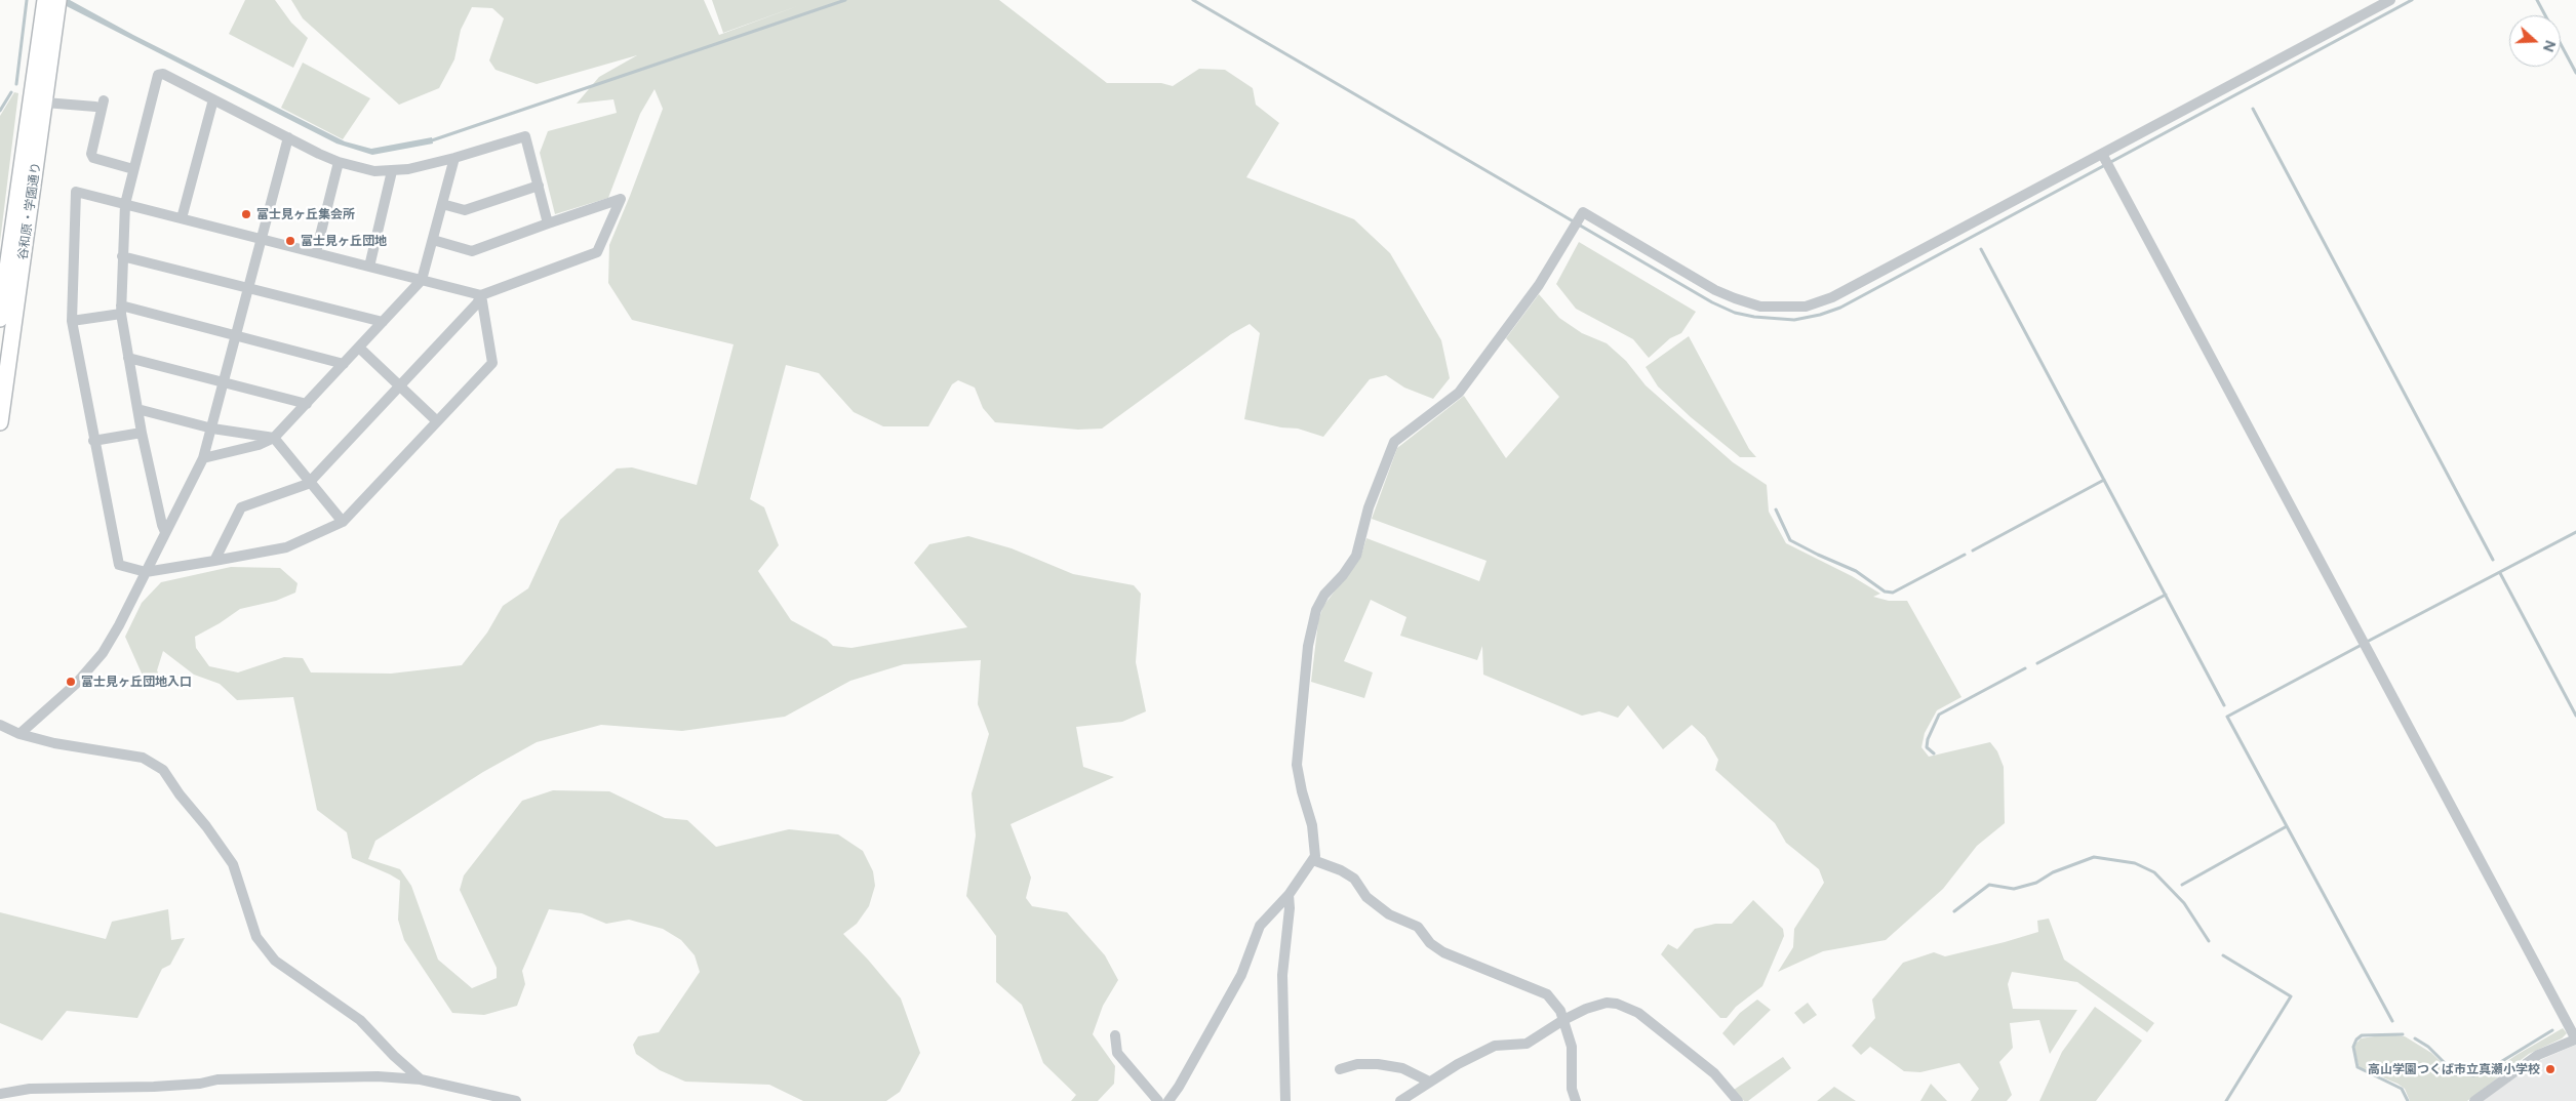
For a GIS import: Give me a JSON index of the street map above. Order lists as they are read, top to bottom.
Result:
{
  "streets": {
    "highway": ["谷和原・学園通り"]
  },
  "places": [
    "富士見ヶ丘集会所",
    "富士見ヶ丘団地",
    "富士見ヶ丘団地入口",
    "高山学園つくば市立真瀬小学校"
  ],
  "north": "right"
}
